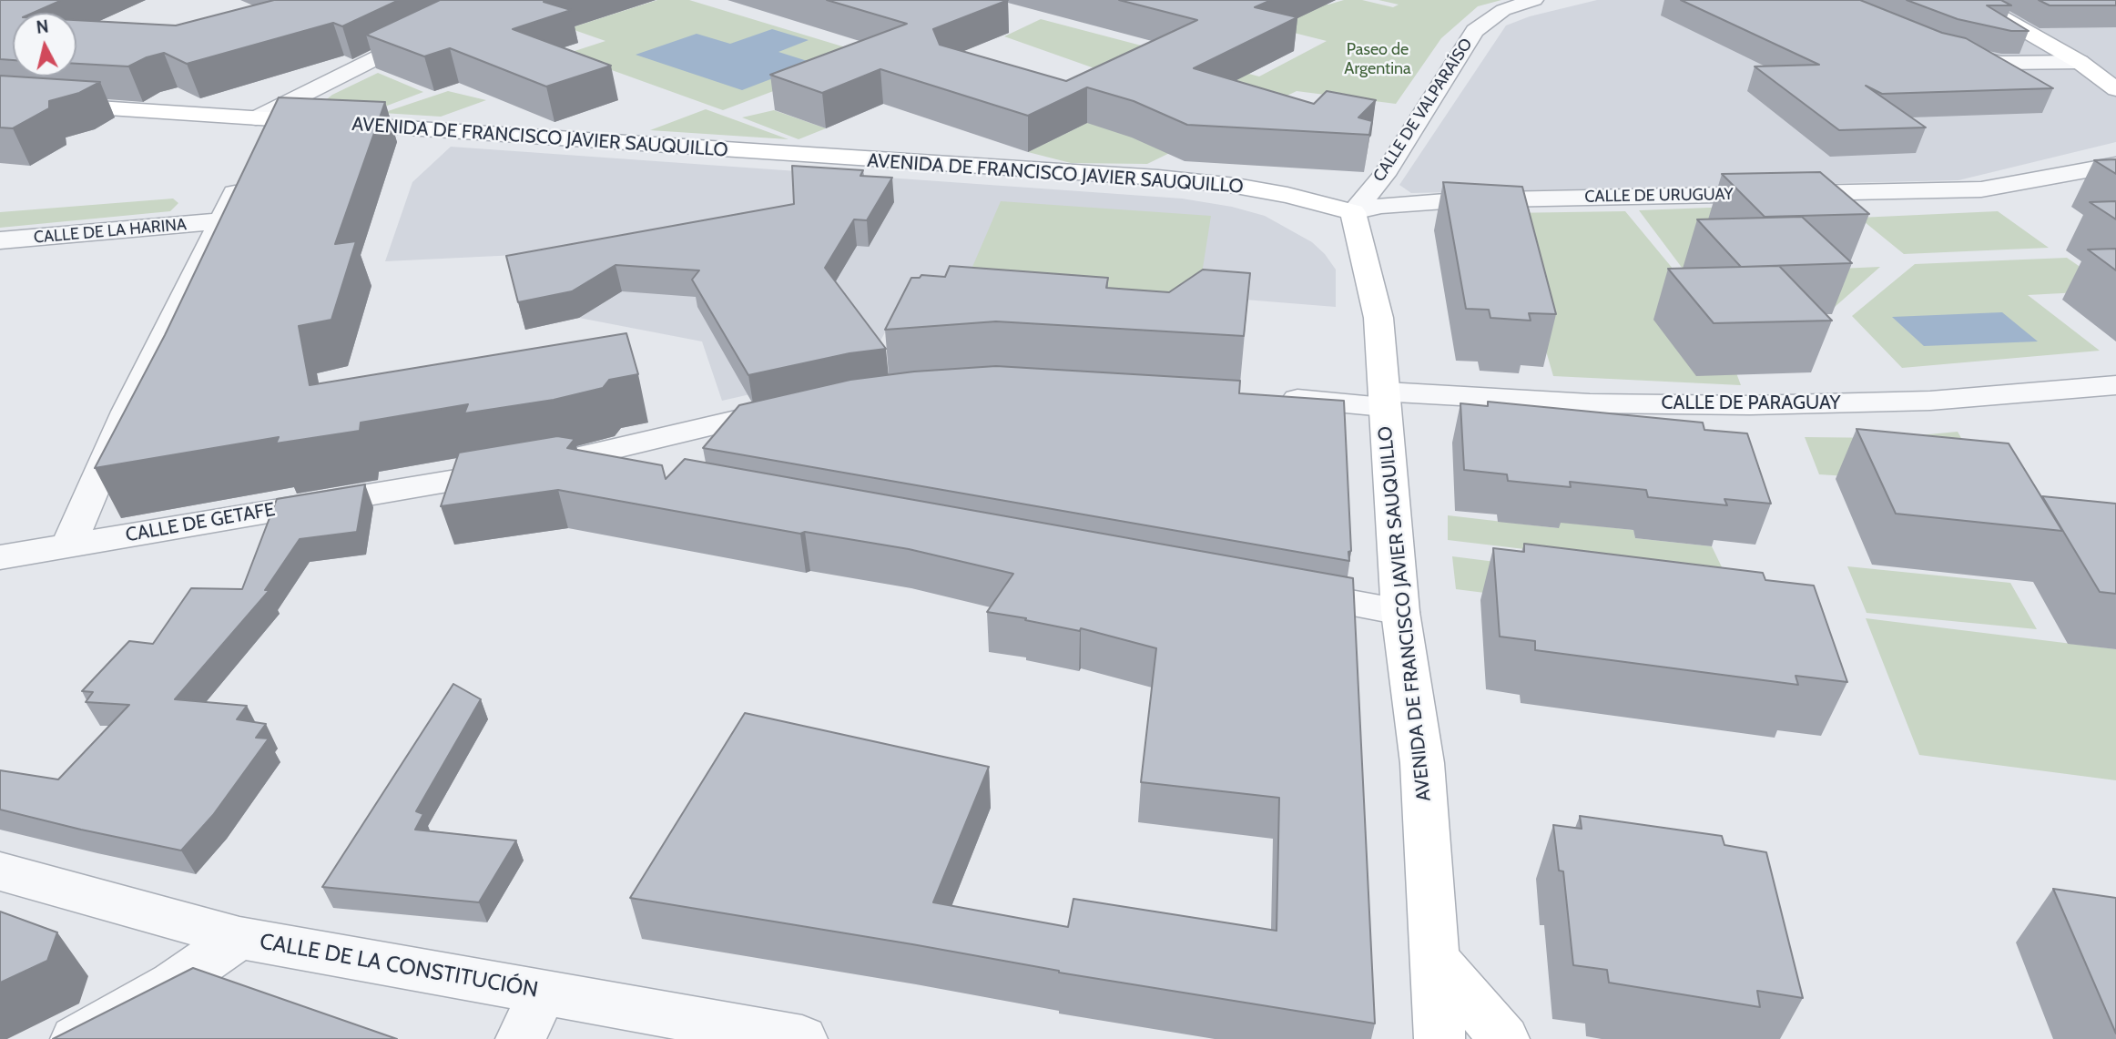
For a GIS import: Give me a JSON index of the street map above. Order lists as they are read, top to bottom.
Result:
{
  "streets": {
    "main road": ["AVENIDA DE FRANCISCO JAVIER SAUQUILLO"],
    "street": [
      "CALLE DE VALPARAÍSO",
      "CALLE DE URUGUAY",
      "CALLE DE LA HARINA",
      "CALLE DE PARAGUAY",
      "CALLE DE GETAFE",
      "CALLE DE LA CONSTITUCIÓN"
    ]
  },
  "crossings": [
    ["CALLE DE VALPARAÍSO", "AVENIDA DE FRANCISCO JAVIER SAUQUILLO"],
    ["CALLE DE VALPARAÍSO", "CALLE DE URUGUAY"],
    ["AVENIDA DE FRANCISCO JAVIER SAUQUILLO", "CALLE DE URUGUAY"],
    ["AVENIDA DE FRANCISCO JAVIER SAUQUILLO", "CALLE DE PARAGUAY"]
  ],
  "parks": ["Paseo de Argentina"],
  "north": "top"
}
